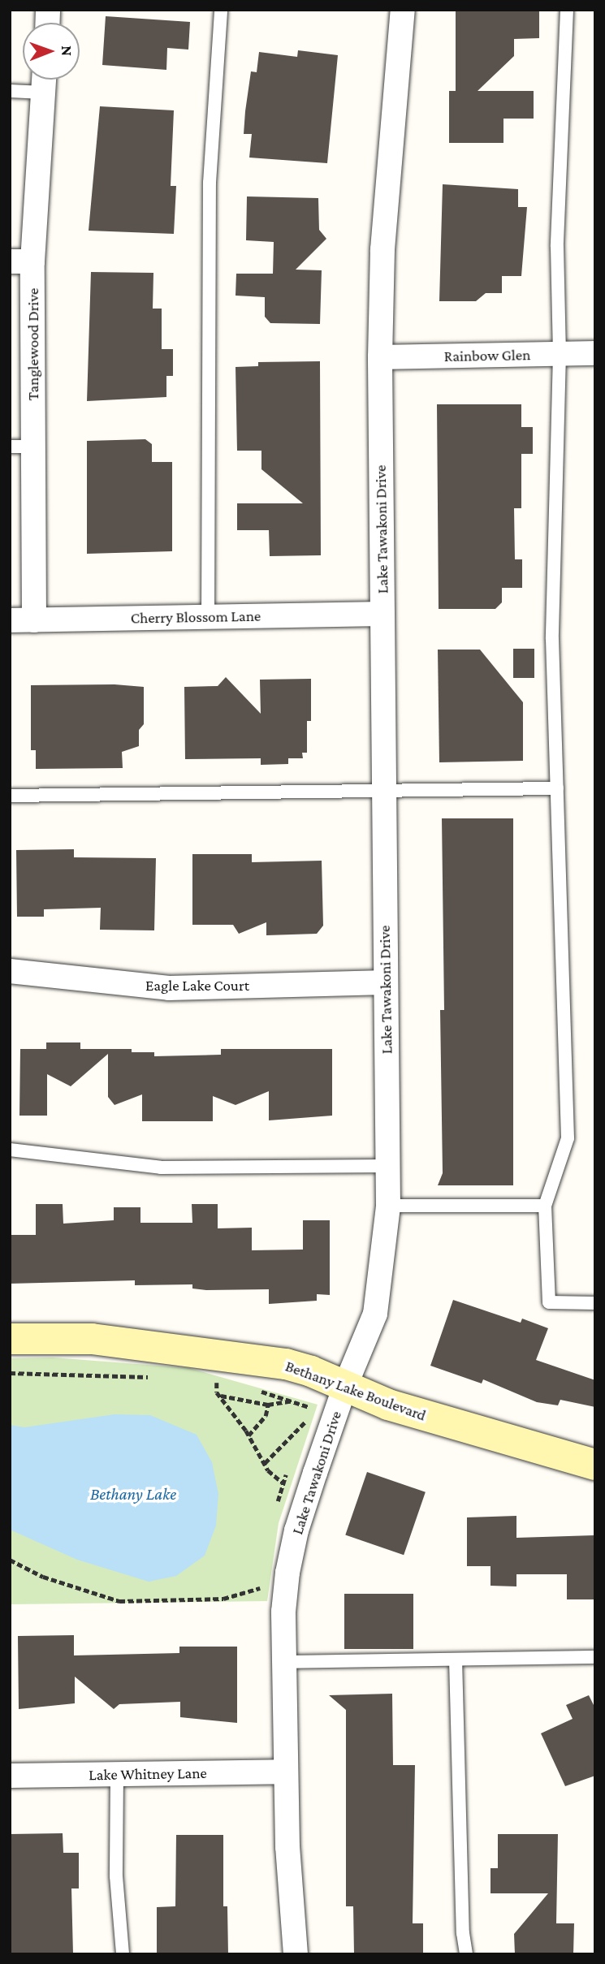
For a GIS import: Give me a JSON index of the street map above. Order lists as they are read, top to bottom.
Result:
{
  "streets": {
    "street": [
      "Tanglewood Drive",
      "Rainbow Glen",
      "Lake Tawakoni Drive",
      "Cherry Blossom Lane",
      "Eagle Lake Court",
      "Bethany Lake Boulevard",
      "Lake Whitney Lane"
    ]
  },
  "crossings": [
    ["Tanglewood Drive", "Cherry Blossom Lane"],
    ["Rainbow Glen", "Lake Tawakoni Drive"],
    ["Lake Tawakoni Drive", "Cherry Blossom Lane"],
    ["Lake Tawakoni Drive", "Eagle Lake Court"],
    ["Lake Tawakoni Drive", "Bethany Lake Boulevard"],
    ["Lake Tawakoni Drive", "Lake Whitney Lane"]
  ],
  "water": ["Bethany Lake"],
  "north": "right"
}
